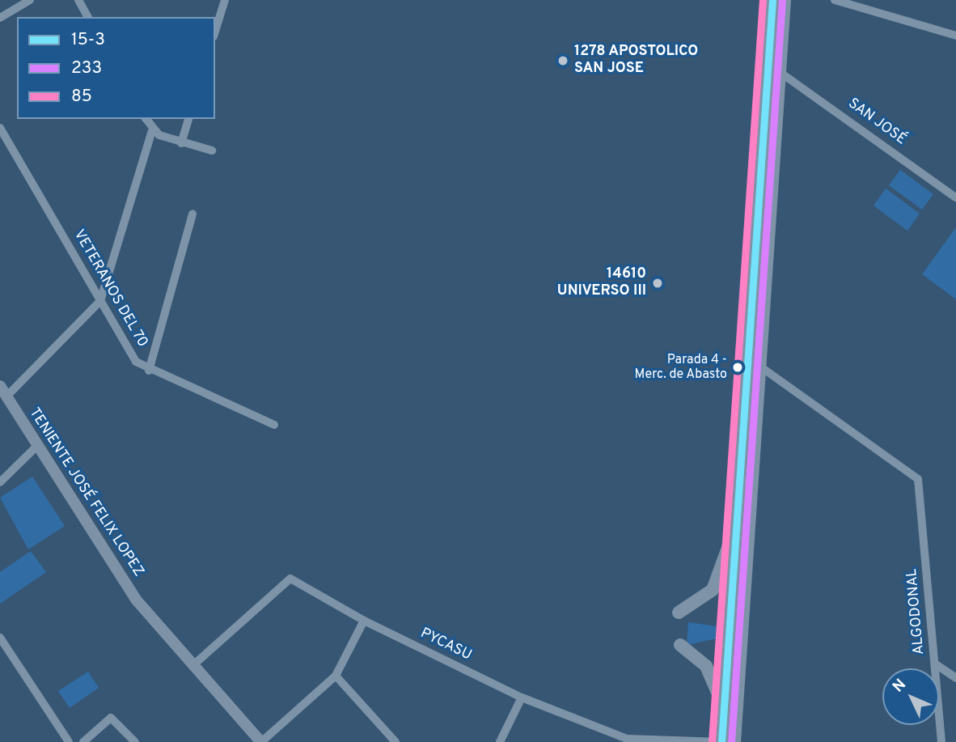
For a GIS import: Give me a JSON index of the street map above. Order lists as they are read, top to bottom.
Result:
{
  "streets": {
    "main road": ["TENIENTE JOSÉ FELIX LOPEZ"],
    "street": [
      "SAN JOSÉ",
      "VETERANOS DEL 70",
      "ALGODONAL",
      "PYCASU"
    ]
  },
  "crossings": [
    ["TENIENTE JOSÉ FELIX LOPEZ", "PYCASU"]
  ],
  "places": ["1278 APOSTOLICO SAN JOSE", "14610 UNIVERSO III", "Parada 4 - Merc. de Abasto"],
  "lines": ["transit line 15-3", "transit line 85", "transit line 233"],
  "legend": ["15-3", "233", "85"],
  "north": "top left"
}
